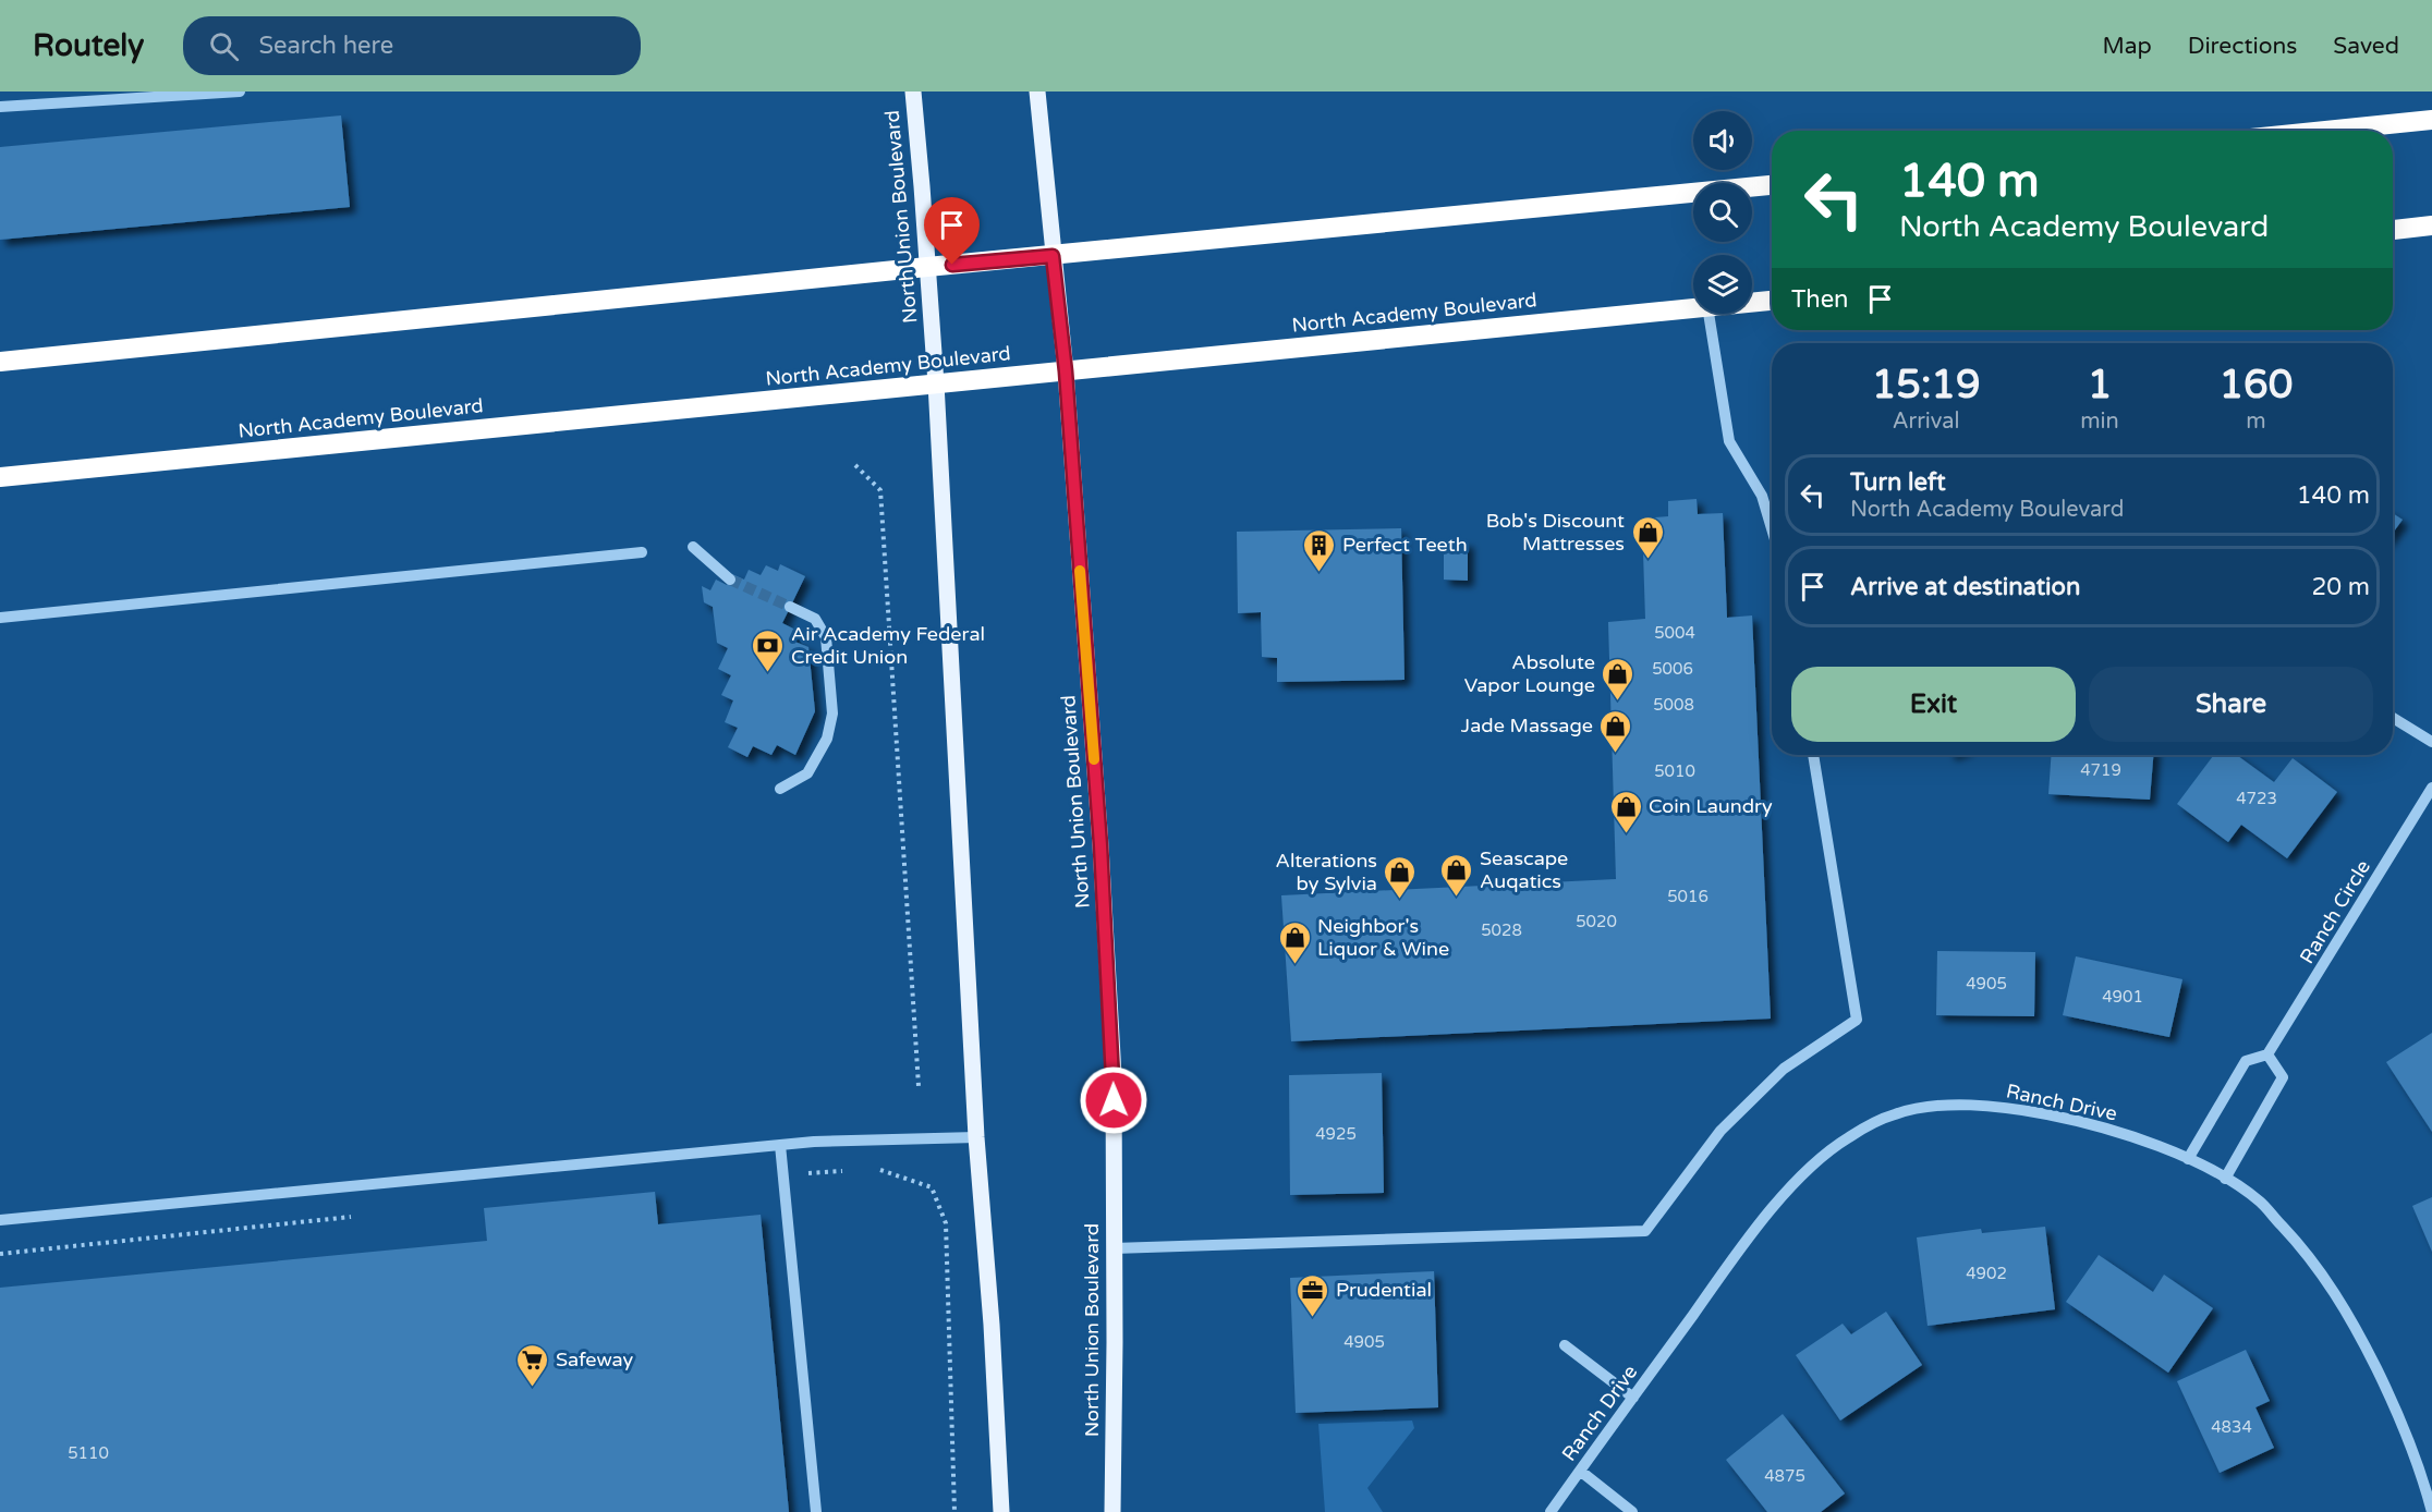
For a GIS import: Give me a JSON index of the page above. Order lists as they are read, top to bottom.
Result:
{
  "streets": {
    "highway": ["North Academy Boulevard"],
    "main road": ["North Union Boulevard"],
    "street": ["Ranch Circle", "Ranch Drive"]
  },
  "crossings": [
    ["North Union Boulevard", "North Academy Boulevard"],
    ["Ranch Circle", "Ranch Drive"]
  ],
  "places": {
    "shop": [
      "Bob's Discount Mattresses",
      "Absolute Vapor Lounge",
      "Jade Massage",
      "Coin Laundry",
      "Seascape Auqatics",
      "Alterations by Sylvia",
      "Neighbor's Liquor & Wine"
    ],
    "building": ["Perfect Teeth"],
    "bank": ["Air Academy Federal Credit Union"],
    "office": ["Prudential"],
    "supermarket": ["Safeway"]
  },
  "house_numbers": [
    "5004",
    "5006",
    "5008",
    "4719",
    "5010",
    "4723",
    "5016",
    "5020",
    "5028",
    "4905",
    "4901",
    "4925",
    "4902",
    "4905",
    "4834",
    "5110",
    "4875"
  ],
  "page": {
    "header": "Routely",
    "search": "Search here",
    "nav": ["Map", "Directions", "Saved"],
    "turn": ["140 m", "North Academy Boulevard"],
    "then": "Then",
    "eta": [
      "15:19",
      "Arrival",
      "1",
      "min",
      "160",
      "m"
    ],
    "list": [
      {
        "name": "Turn left",
        "note": "North Academy Boulevard",
        "value": "140 m"
      },
      {
        "name": "Arrive at destination",
        "value": "20 m"
      }
    ],
    "buttons": ["Exit", "Share"]
  }
}
